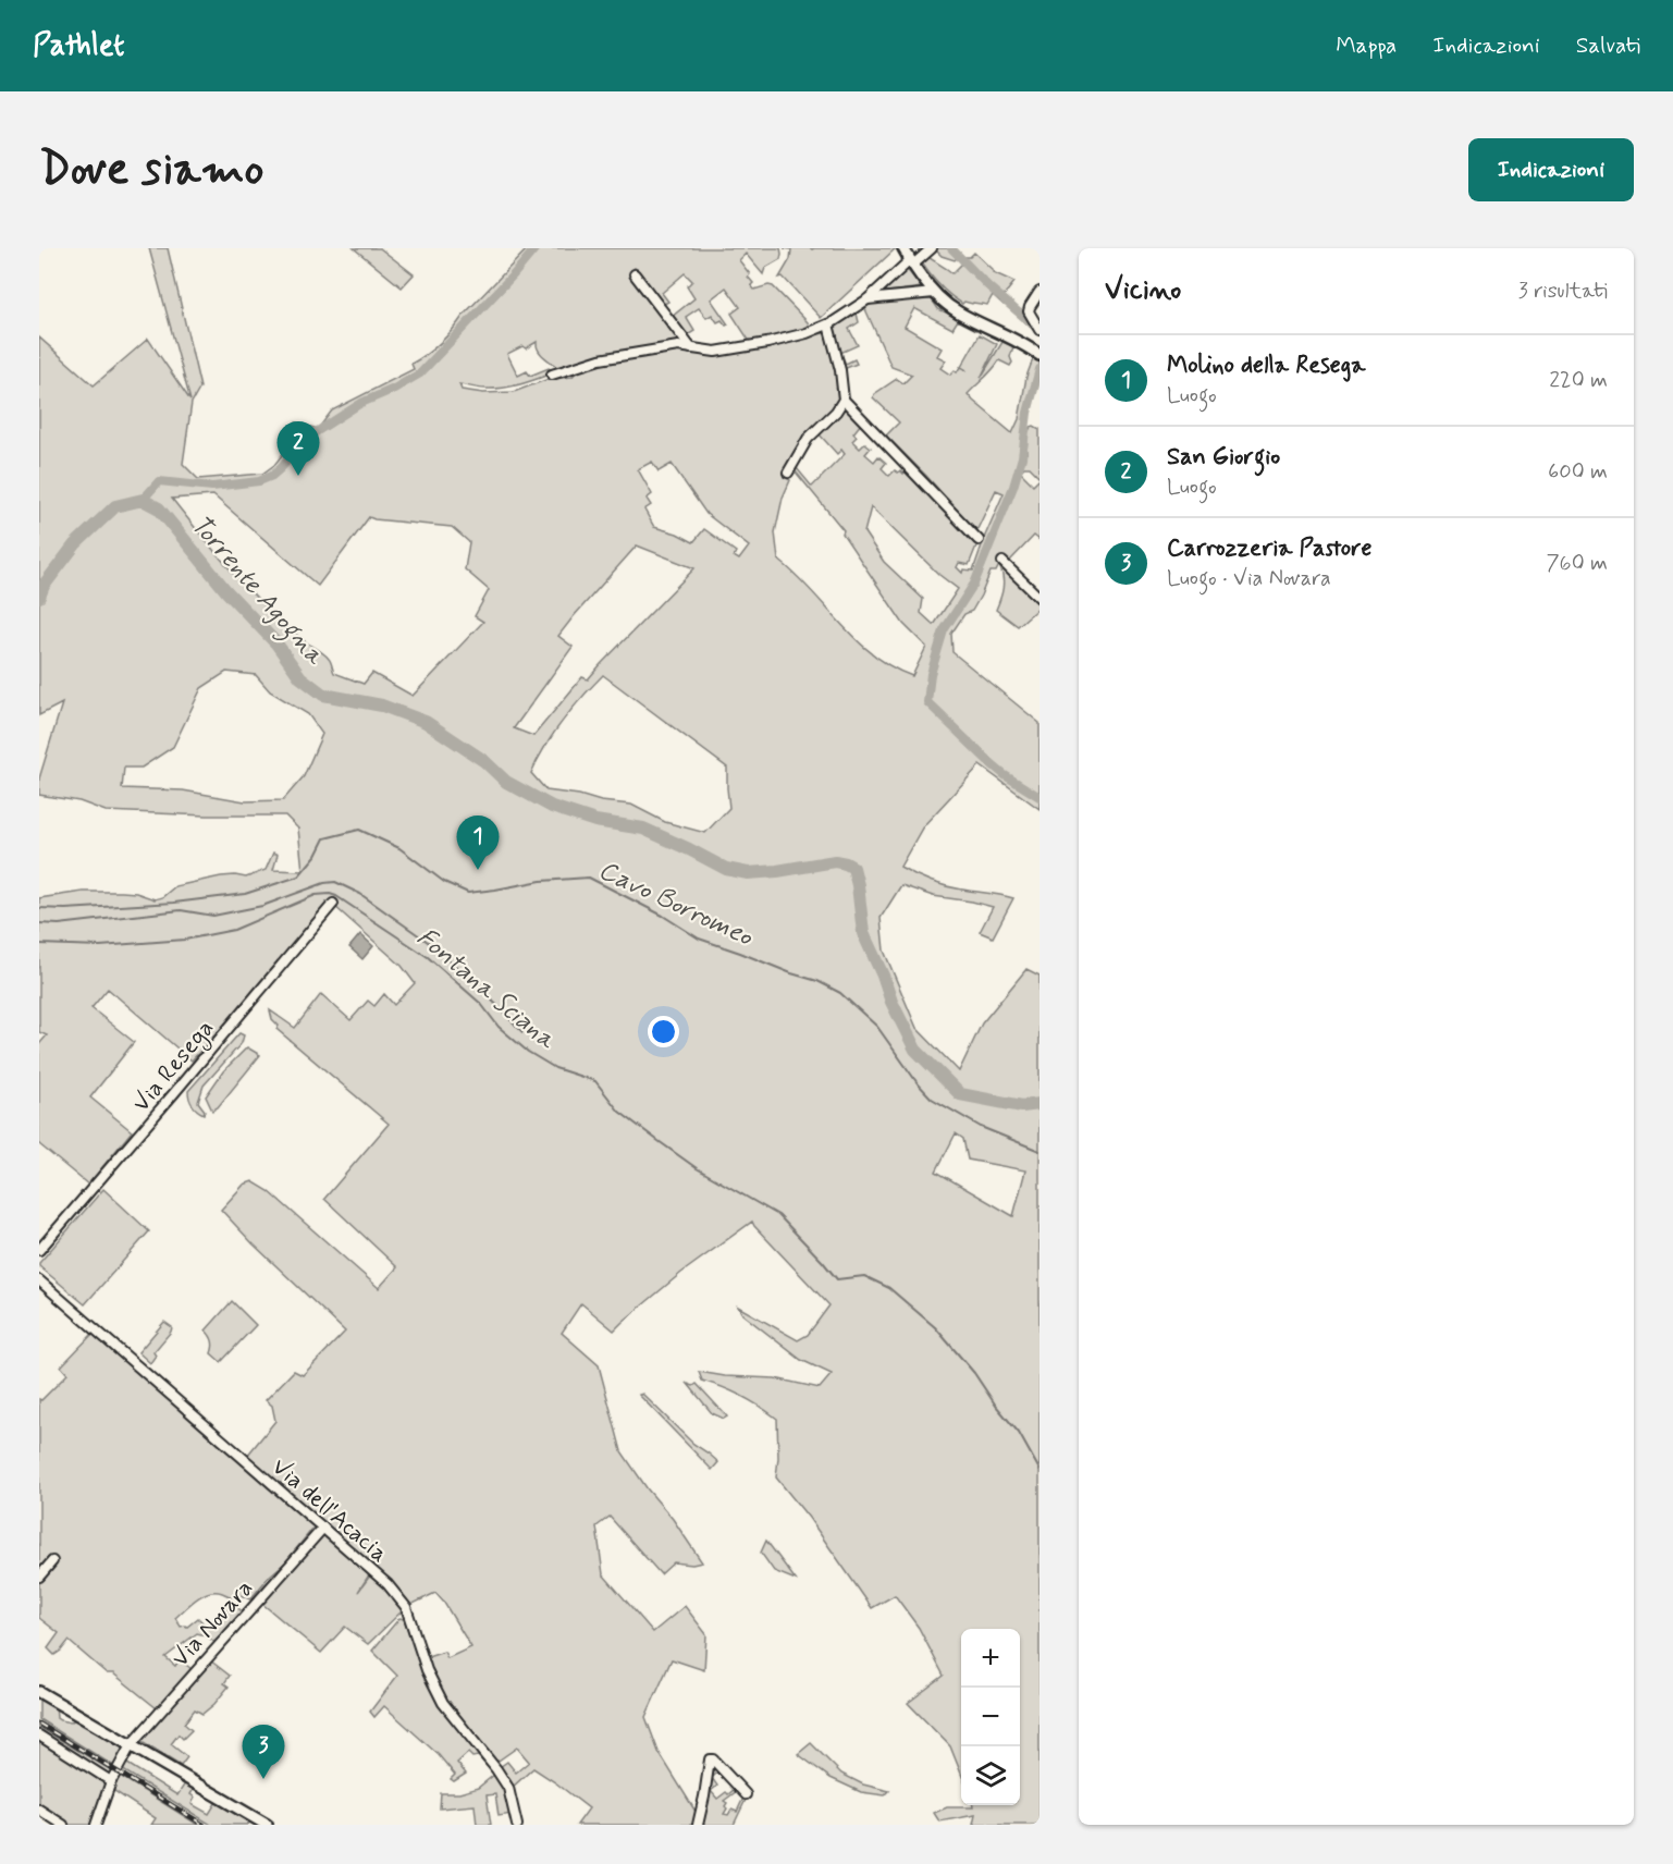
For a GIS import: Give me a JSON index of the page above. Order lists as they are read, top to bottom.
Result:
{
  "streets": {
    "street": ["Via Resega", "Via dell'Acacia", "Via Novara"]
  },
  "crossings": [
    ["Via dell'Acacia", "Via Novara"]
  ],
  "water": ["Torrente Agogna", "Cavo Borromeo", "Fontana Sciana"],
  "page": {
    "header": "Pathlet",
    "nav": ["Mappa", "Indicazioni", "Salvati"],
    "buttons": "Indicazioni",
    "title": "Dove siamo",
    "heading": ["Vicino", "3 risultati"],
    "list": [
      {
        "mark": "1",
        "name": "Molino della Resega",
        "note": "Luogo",
        "value": "220 m"
      },
      {
        "mark": "2",
        "name": "San Giorgio",
        "note": "Luogo",
        "value": "600 m"
      },
      {
        "mark": "3",
        "name": "Carrozzeria Pastore",
        "note": "Luogo · Via Novara",
        "value": "760 m"
      }
    ],
    "pins": ["2", "1", "3"],
    "map_buttons": ["+", "−"]
  }
}
